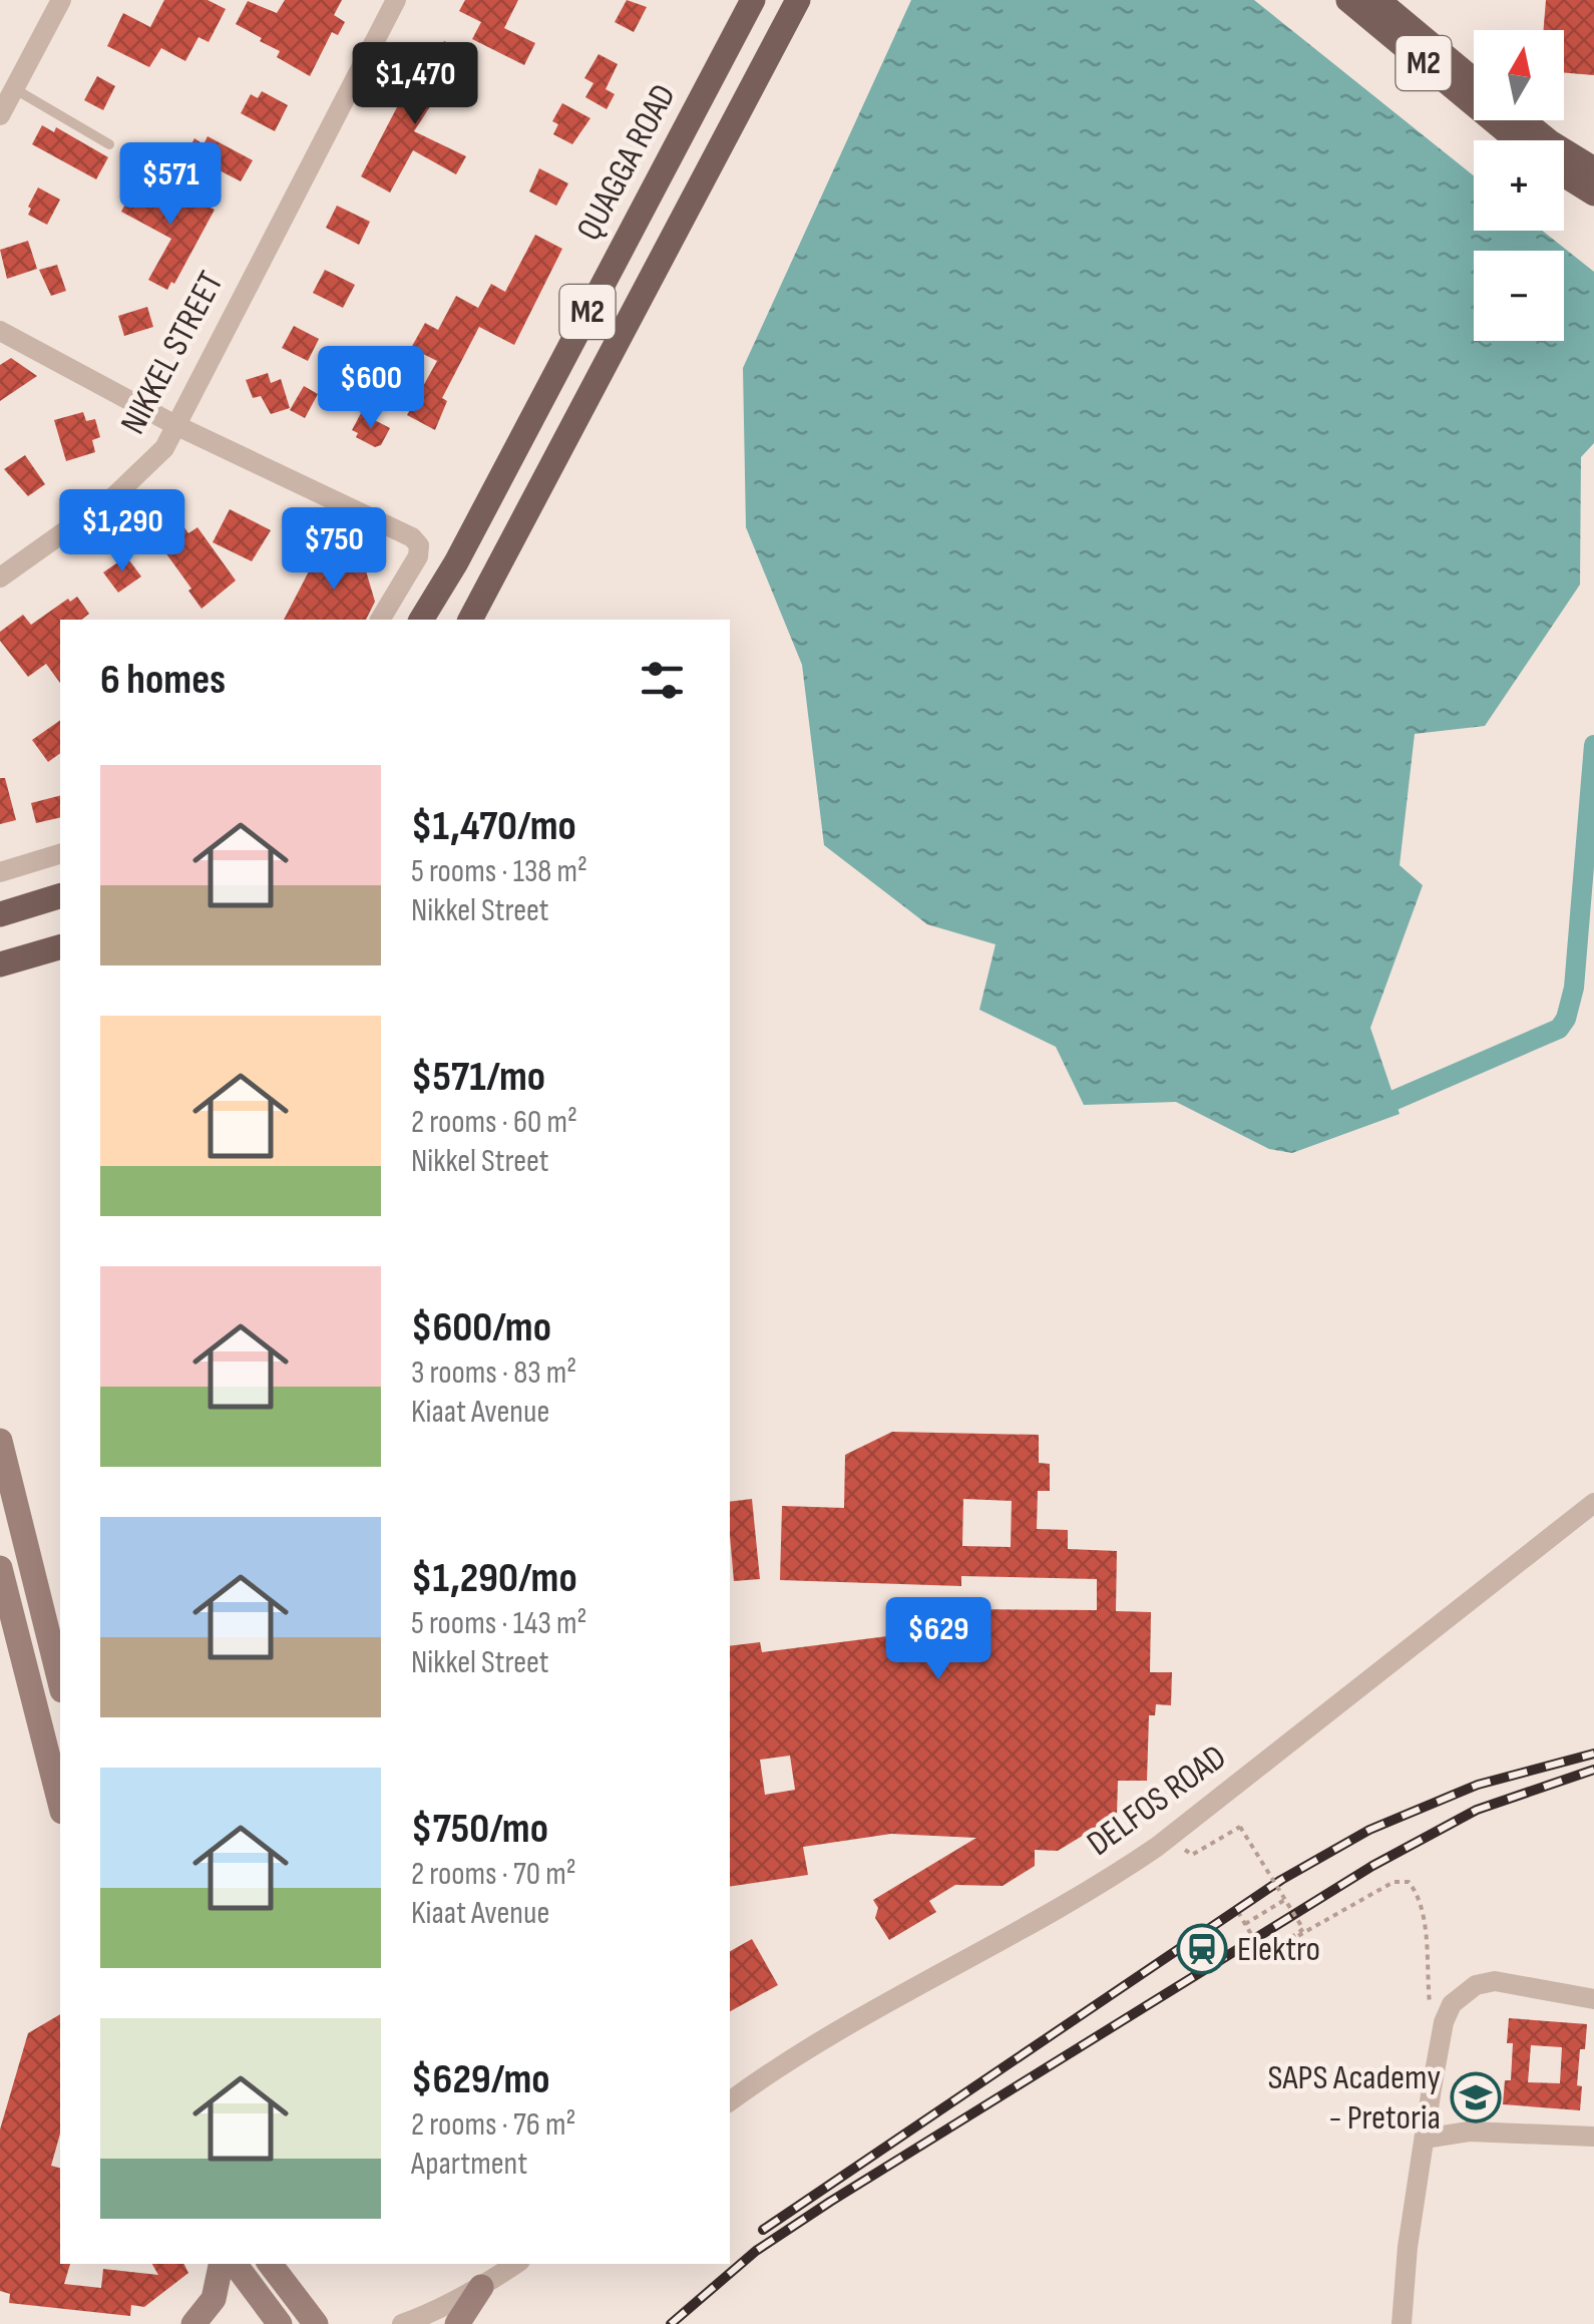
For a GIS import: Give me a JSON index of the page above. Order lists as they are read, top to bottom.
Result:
{
  "streets": {
    "main road": ["M2", "QUAGGA ROAD"],
    "street": ["NIKKEL STREET", "DELFOS ROAD"]
  },
  "places": {
    "station": ["Elektro"],
    "school or university": ["SAPS Academy - Pretoria"]
  },
  "north": "top",
  "page": {
    "map_buttons": ["+", "−"],
    "price": [
      "$1,470",
      "$571",
      "$600",
      "$1,290",
      "$750",
      "$629"
    ],
    "heading": "6 homes",
    "list": [
      {
        "name": "$1,470/mo",
        "note": "5 rooms · 138 m² · Nikkel Street"
      },
      {
        "name": "$571/mo",
        "note": "2 rooms · 60 m² · Nikkel Street"
      },
      {
        "name": "$600/mo",
        "note": "3 rooms · 83 m² · Kiaat Avenue"
      },
      {
        "name": "$1,290/mo",
        "note": "5 rooms · 143 m² · Nikkel Street"
      },
      {
        "name": "$750/mo",
        "note": "2 rooms · 70 m² · Kiaat Avenue"
      },
      {
        "name": "$629/mo",
        "note": "2 rooms · 76 m² · Apartment"
      }
    ]
  }
}
